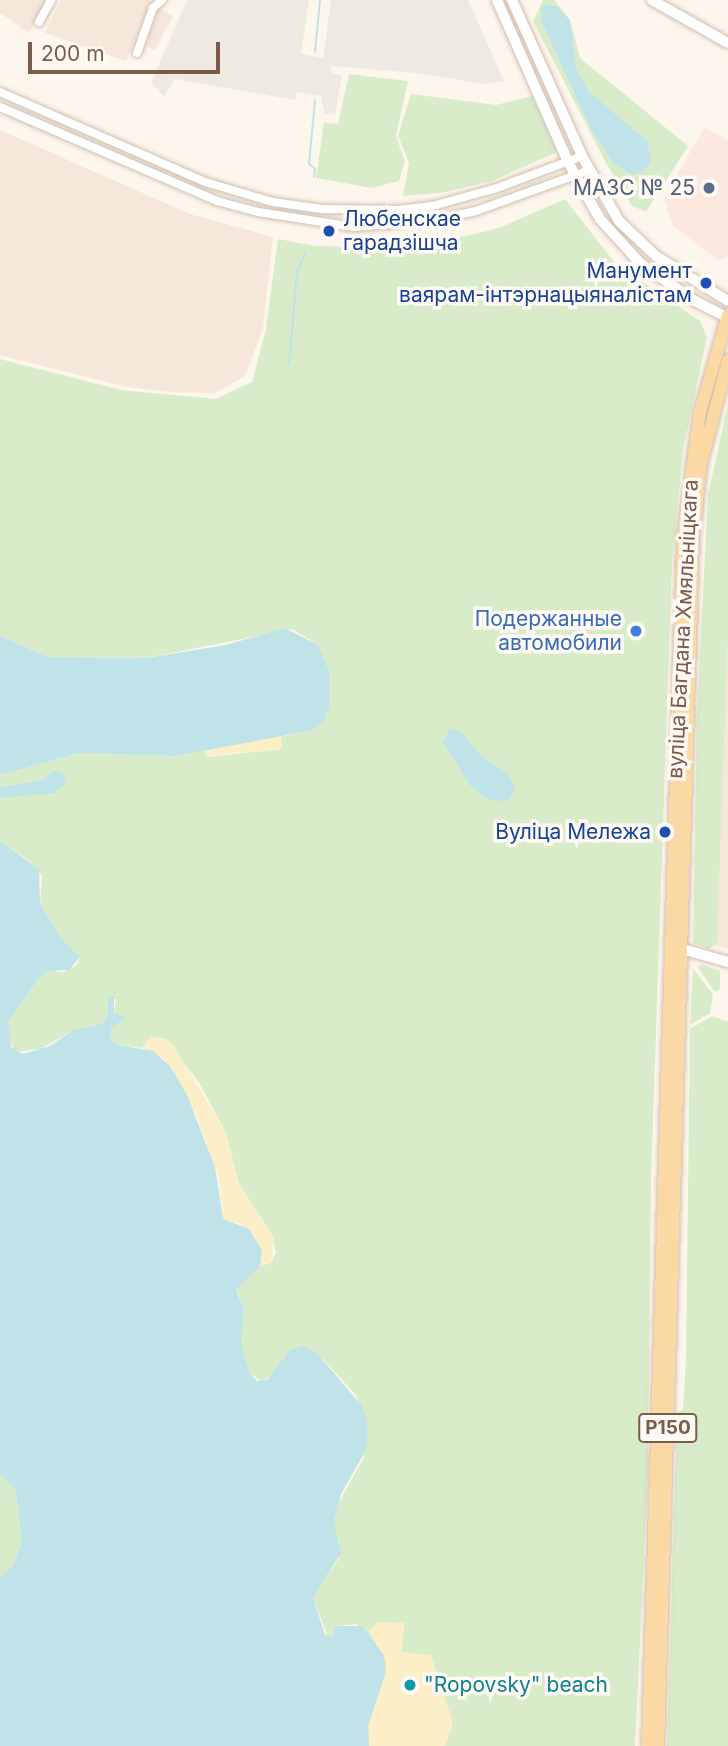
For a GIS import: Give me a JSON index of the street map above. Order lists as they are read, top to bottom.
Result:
{
  "streets": {
    "main road": ["вуліца Багдана Хмяльніцкага", "Р150"]
  },
  "crossings": [
    ["вуліца Багдана Хмяльніцкага", "Р150"]
  ],
  "places": [
    "МАЗС № 25",
    "Любенскае гарадзішча",
    "Манумент ваярам-інтэрнацыяналістам",
    "Подержанные автомобили",
    "Вуліца Мележа",
    "\"Ropovsky\" beach"
  ],
  "scale_bar": "200 m"
}
